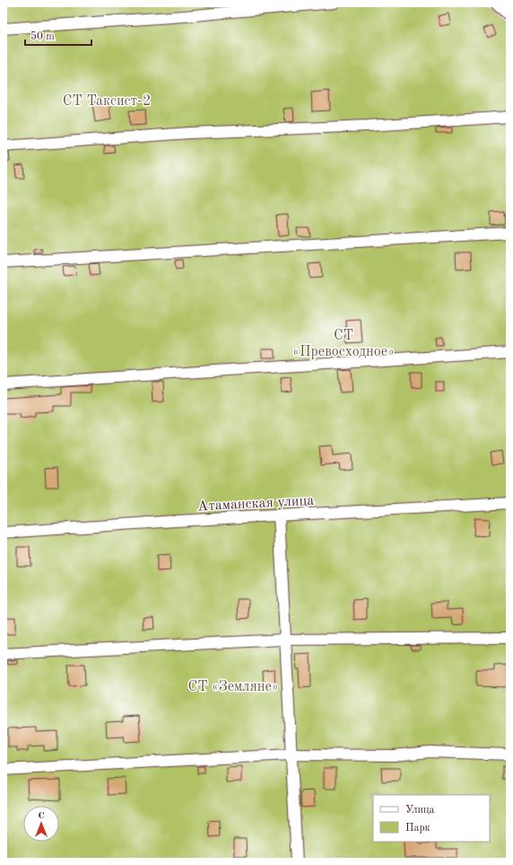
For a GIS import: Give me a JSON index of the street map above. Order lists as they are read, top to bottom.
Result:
{
  "streets": {
    "street": ["Атаманская улица"]
  },
  "parks": ["СТ Таксист-2", "СТ «Превосходное»", "СТ «Земляне»"],
  "legend": ["Улица", "Парк"],
  "scale_bar": "50 m",
  "north": "top"
}
